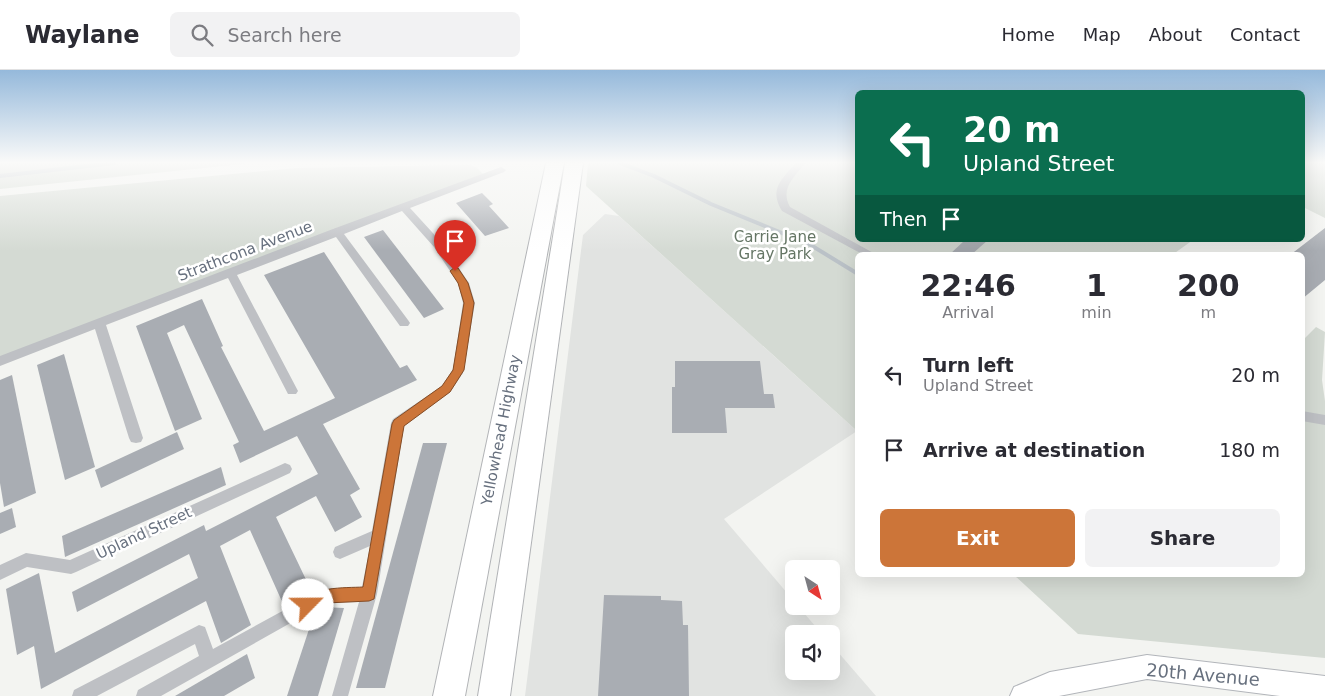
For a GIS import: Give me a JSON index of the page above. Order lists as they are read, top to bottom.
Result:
{
  "streets": {
    "highway": ["Yellowhead Highway"],
    "street": ["Strathcona Avenue", "Upland Street", "20th Avenue"]
  },
  "parks": ["Carrie Jane Gray Park"],
  "north": "bottom right",
  "page": {
    "header": "Waylane",
    "search": "Search here",
    "nav": [
      "Home",
      "Map",
      "About",
      "Contact"
    ],
    "turn": ["20 m", "Upland Street"],
    "then": "Then",
    "eta": [
      "22:46",
      "Arrival",
      "1",
      "min",
      "200",
      "m"
    ],
    "list": [
      {
        "name": "Turn left",
        "note": "Upland Street",
        "value": "20 m"
      },
      {
        "name": "Arrive at destination",
        "value": "180 m"
      }
    ],
    "buttons": ["Exit", "Share"]
  }
}
